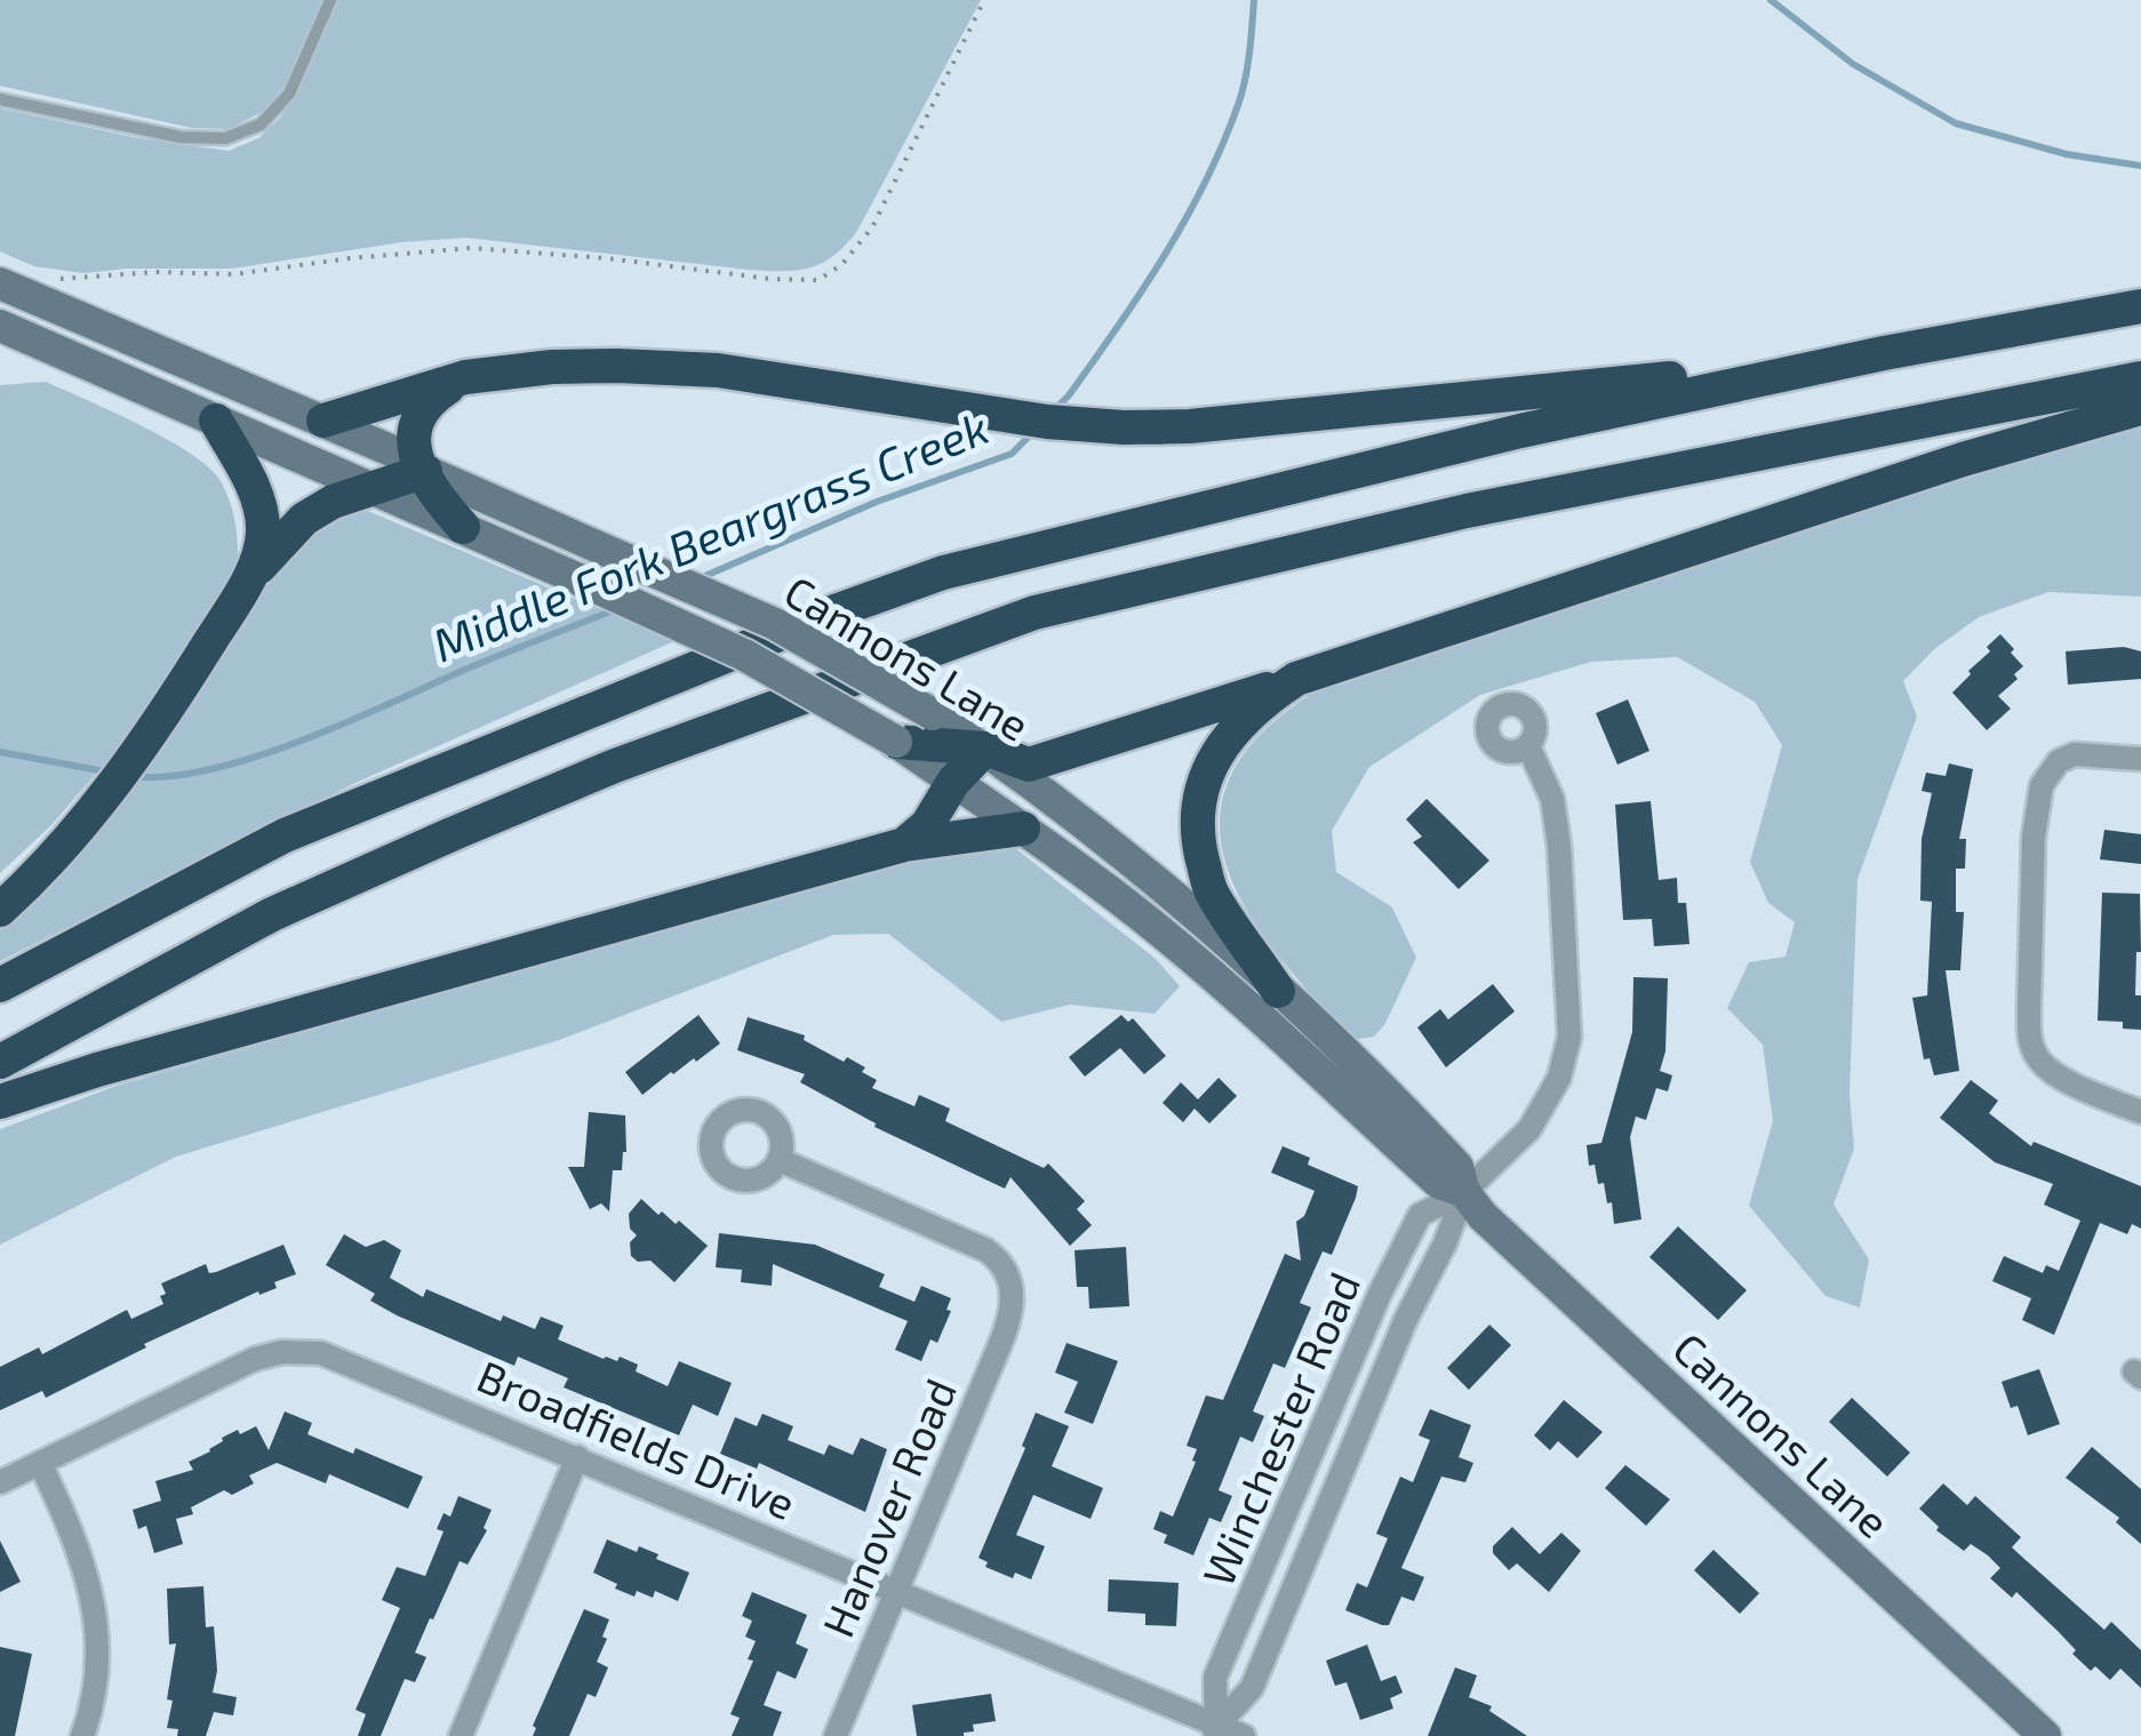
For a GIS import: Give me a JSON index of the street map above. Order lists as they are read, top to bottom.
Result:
{
  "streets": {
    "main road": ["Cannons Lane"],
    "street": ["Winchester Road", "Broadfields Drive", "Hanover Road"]
  },
  "crossings": [
    ["Cannons Lane", "Winchester Road"],
    ["Winchester Road", "Broadfields Drive"],
    ["Broadfields Drive", "Hanover Road"]
  ],
  "water": ["Middle Fork Beargrass Creek"]
}
